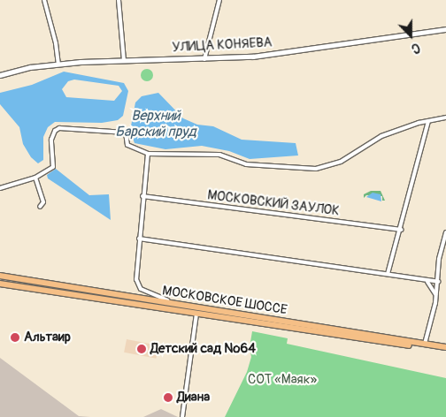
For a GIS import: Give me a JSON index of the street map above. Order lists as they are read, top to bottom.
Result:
{
  "streets": {
    "highway": ["МОСКОВСКОЕ ШОССЕ"],
    "street": ["УЛИЦА КОНЯЕВА", "МОСКОВСКИЙ ЗАУЛОК"]
  },
  "water": ["Верхний Барский пруд"],
  "parks": ["СОТ «Маяк»"],
  "places": ["Альтаир", "Детский сад №64", "Диана"],
  "north": "bottom"
}
